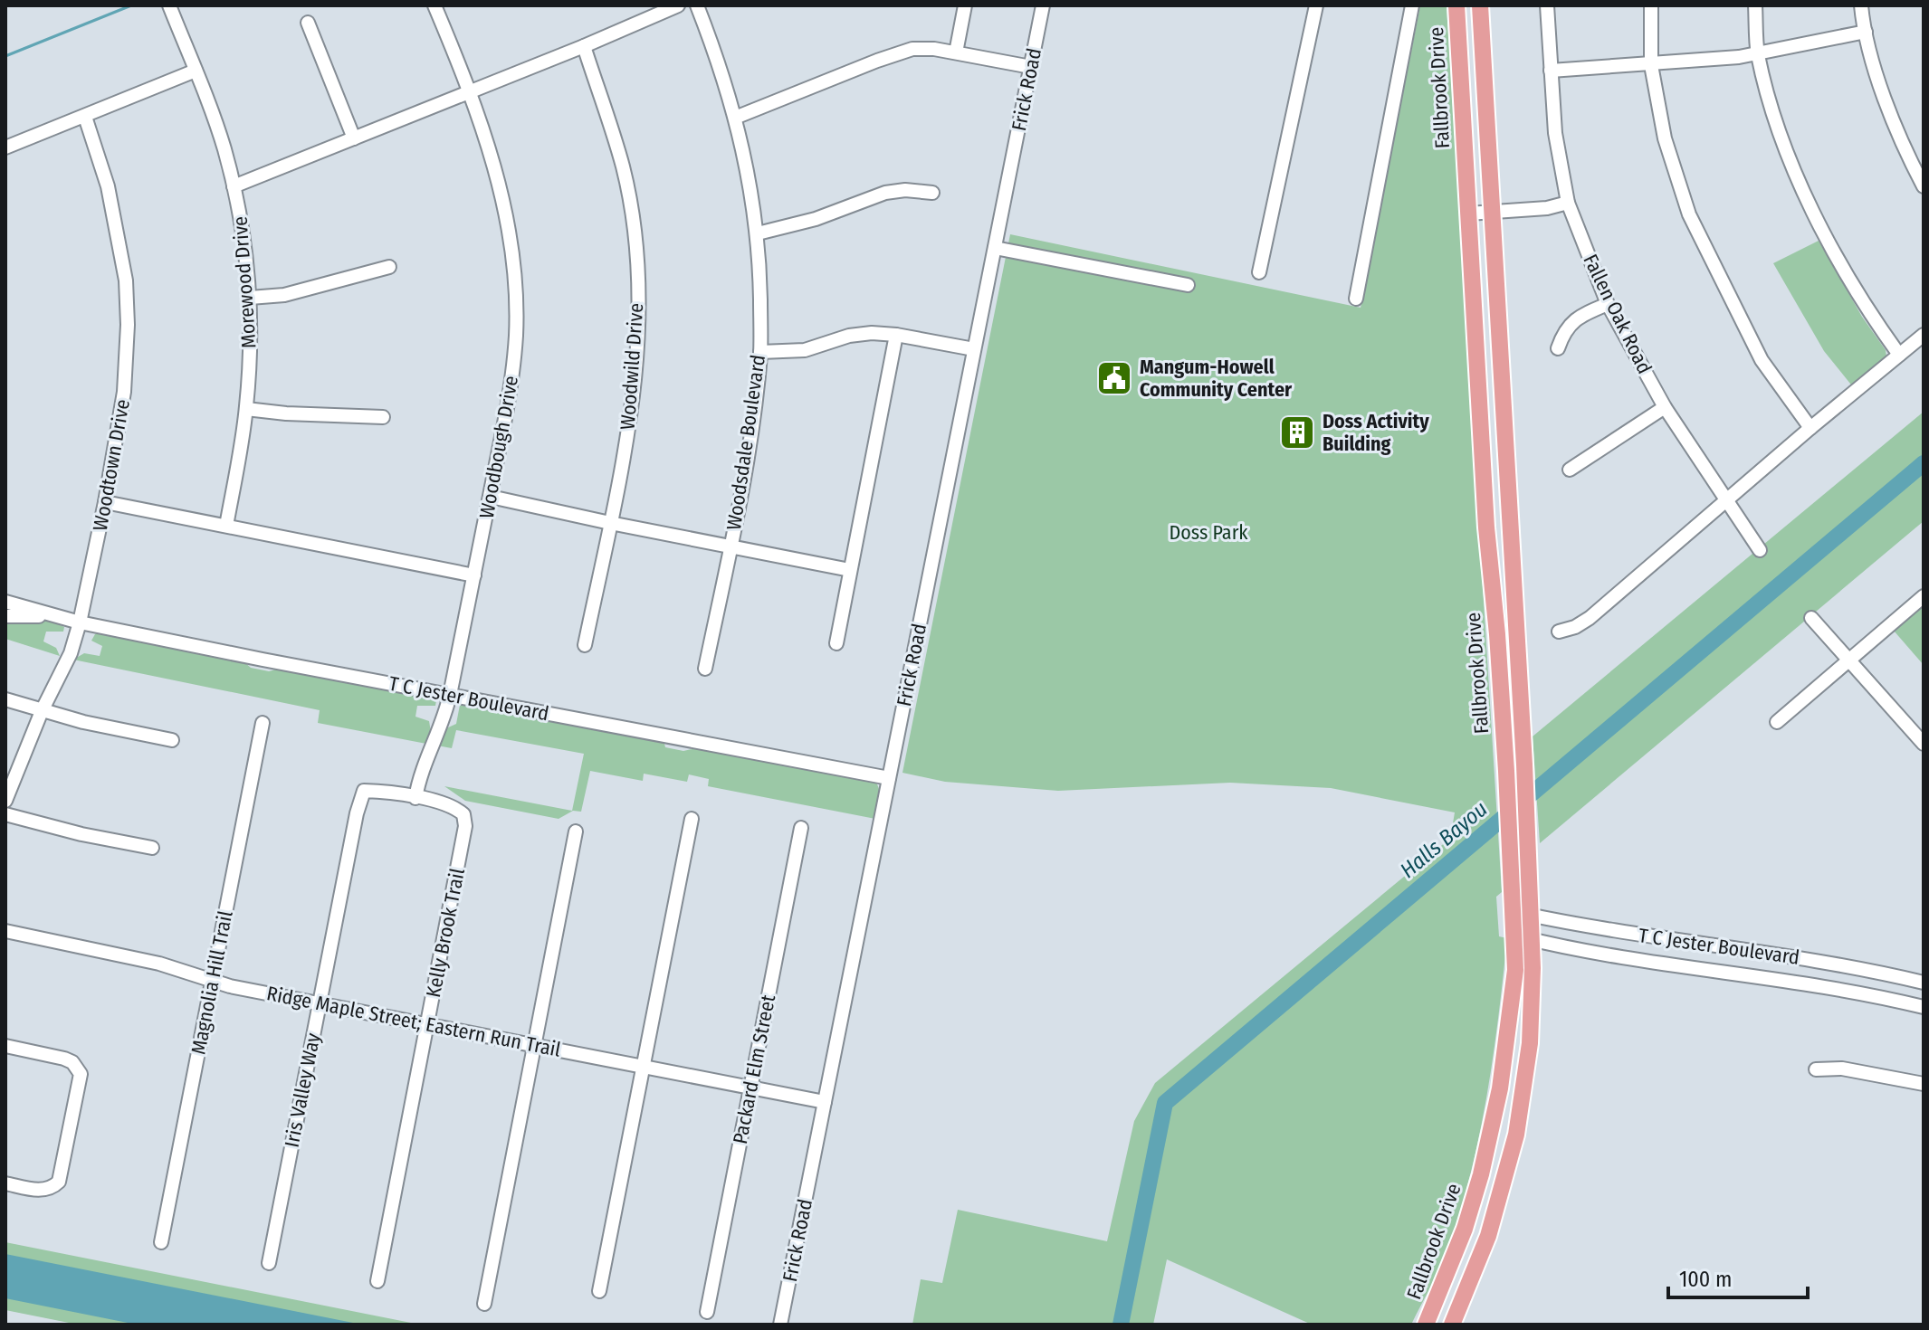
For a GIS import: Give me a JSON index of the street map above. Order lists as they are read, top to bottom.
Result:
{
  "streets": {
    "main road": ["Fallbrook Drive"],
    "street": [
      "Frick Road",
      "Morewood Drive",
      "Fallen Oak Road",
      "Woodwild Drive",
      "Woodsdale Boulevard",
      "Woodbough Drive",
      "Woodtown Drive",
      "T C Jester Boulevard",
      "Kelly Brook Trail",
      "Magnolia Hill Trail",
      "Ridge Maple Street; Eastern Run Trail",
      "Packard Elm Street",
      "Iris Valley Way"
    ]
  },
  "crossings": [
    ["Fallbrook Drive", "T C Jester Boulevard"],
    ["Frick Road", "T C Jester Boulevard"],
    ["Frick Road", "Ridge Maple Street; Eastern Run Trail"],
    ["Woodbough Drive", "T C Jester Boulevard"],
    ["Woodbough Drive", "Kelly Brook Trail"],
    ["Woodtown Drive", "T C Jester Boulevard"],
    ["Kelly Brook Trail", "Ridge Maple Street; Eastern Run Trail"],
    ["Kelly Brook Trail", "Iris Valley Way"],
    ["Magnolia Hill Trail", "Ridge Maple Street; Eastern Run Trail"],
    ["Ridge Maple Street; Eastern Run Trail", "Packard Elm Street"],
    ["Ridge Maple Street; Eastern Run Trail", "Iris Valley Way"]
  ],
  "water": ["Halls Bayou"],
  "parks": ["Doss Park"],
  "places": {
    "public building": ["Mangum-Howell Community Center"],
    "building": ["Doss Activity Building"]
  },
  "scale_bar": "100 m"
}
